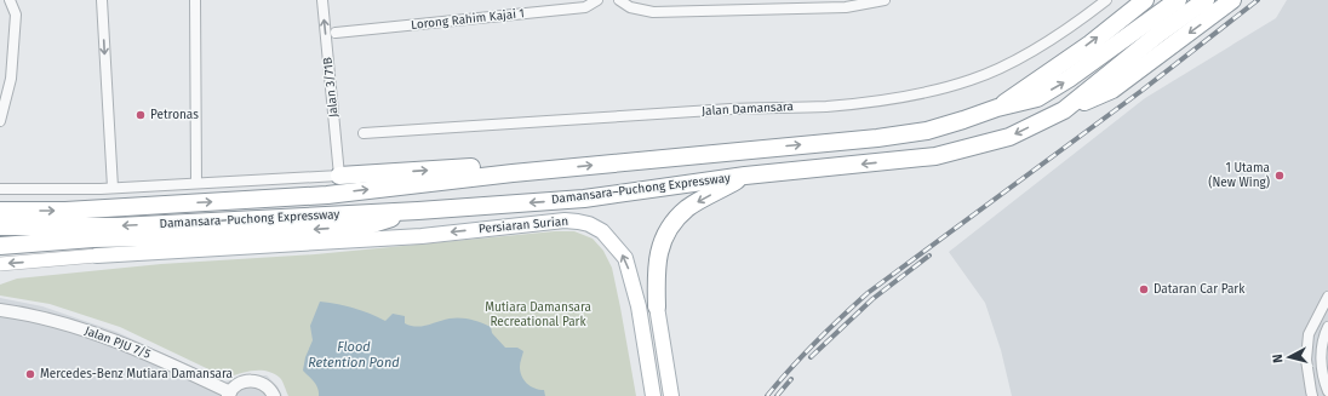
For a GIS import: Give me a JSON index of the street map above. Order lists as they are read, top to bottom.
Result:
{
  "streets": {
    "highway": ["Damansara–Puchong Expressway"],
    "main road": ["Persiaran Surian"],
    "street": [
      "Lorong Rahim Kajai 1",
      "Jalan 3/71B",
      "Jalan Damansara",
      "Jalan PJU 7/5"
    ]
  },
  "one_way": ["Jalan 3/71B", "Persiaran Surian"],
  "water": ["Flood Retention Pond"],
  "parks": ["Mutiara Damansara Recreational Park"],
  "places": [
    "Petronas",
    "1 Utama (New Wing)",
    "Dataran Car Park",
    "Mercedes-Benz Mutiara Damansara"
  ],
  "north": "left"
}
